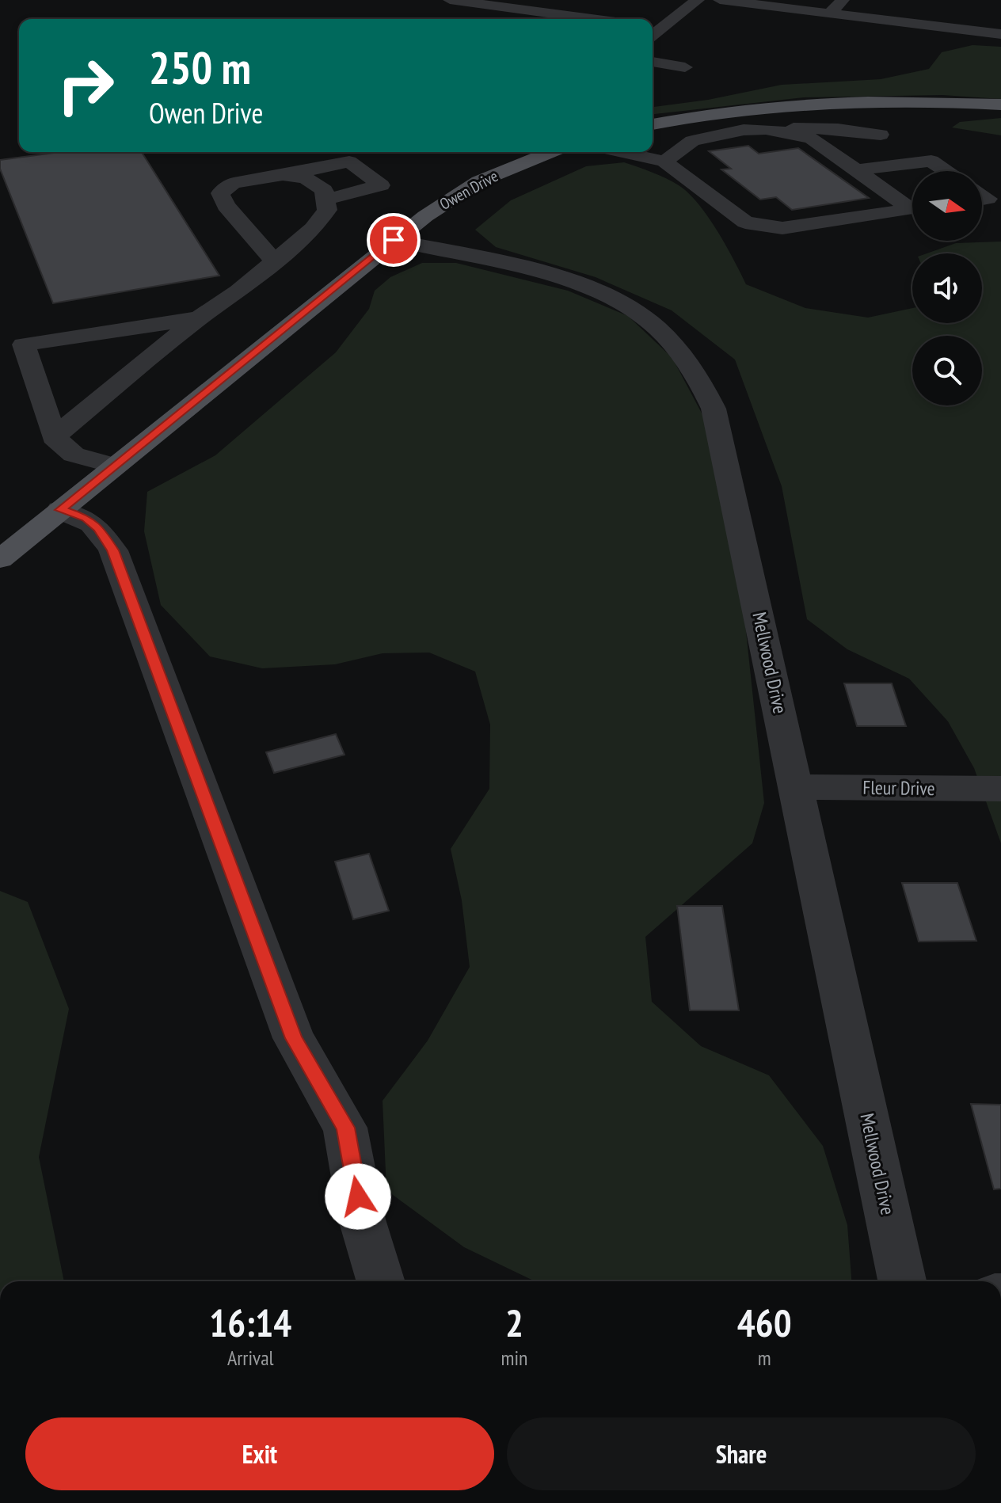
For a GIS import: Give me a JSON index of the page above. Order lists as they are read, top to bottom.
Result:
{
  "streets": {
    "main road": ["Owen Drive"],
    "street": ["Mellwood Drive", "Fleur Drive"]
  },
  "crossings": [
    ["Owen Drive", "Mellwood Drive"],
    ["Mellwood Drive", "Fleur Drive"]
  ],
  "north": "right",
  "page": {
    "turn": ["250 m", "Owen Drive"],
    "eta": [
      "16:14",
      "Arrival",
      "2",
      "min",
      "460",
      "m"
    ],
    "buttons": ["Exit", "Share"]
  }
}
